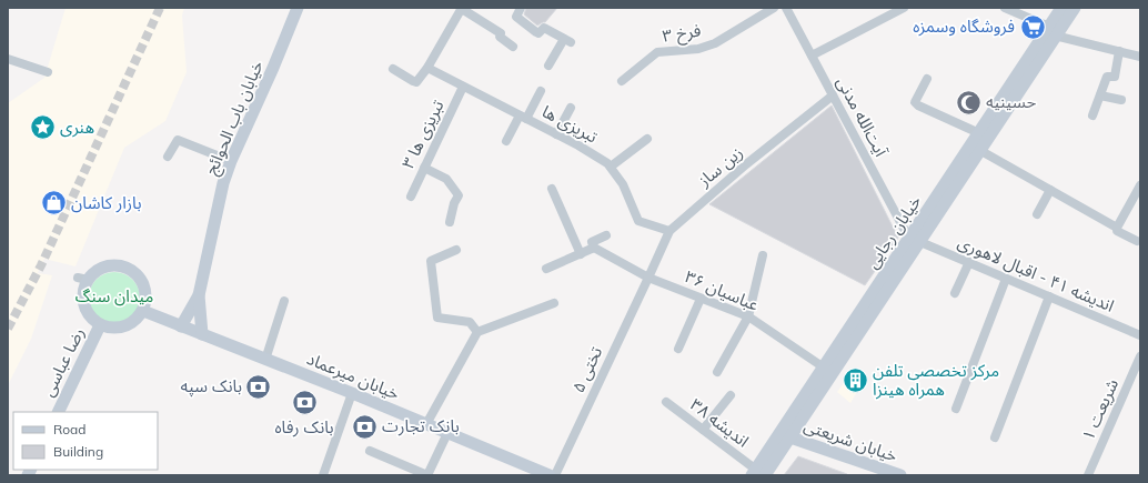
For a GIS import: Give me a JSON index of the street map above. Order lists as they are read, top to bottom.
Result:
{
  "streets": {
    "street": [
      "فرخ ۳",
      "آیت‌الله مدنی",
      "خیابان باب الحوائج",
      "تبریزی ها",
      "تبریزی ها ۳",
      "زین ساز",
      "خیابان رجایی",
      "اندیشه ۴۱ - اقبال لاهوری",
      "عباسیان ۳۶",
      "رضا عباسی",
      "تختی ۵",
      "خیابان میرعماد",
      "شریعت ۱",
      "اندیشه ۳۸",
      "خیابان شریعتی"
    ]
  },
  "crossings": [
    ["آیت‌الله مدنی", "زین ساز"],
    ["آیت‌الله مدنی", "خیابان رجایی"],
    ["آیت‌الله مدنی", "اندیشه ۴۱ - اقبال لاهوری"],
    ["تبریزی ها", "تبریزی ها ۳"],
    ["تبریزی ها", "زین ساز"],
    ["زین ساز", "عباسیان ۳۶"],
    ["زین ساز", "تختی ۵"],
    ["خیابان رجایی", "اندیشه ۴۱ - اقبال لاهوری"],
    ["خیابان رجایی", "عباسیان ۳۶"],
    ["خیابان رجایی", "اندیشه ۳۸"],
    ["خیابان رجایی", "خیابان شریعتی"],
    ["عباسیان ۳۶", "تختی ۵"],
    ["رضا عباسی", "خیابان میرعماد"]
  ],
  "parks": ["میدان سنگ"],
  "places": {
    "supermarket": ["فروشگاه وسمزه"],
    "mosque": ["حسینیه"],
    "place": ["هنری"],
    "shop": ["بازار کاشان"],
    "building": ["مرکز تخصصی تلفن همراه هینزا"],
    "bank": ["بانک سپه", "بانک رفاه", "بانک تجارت"]
  },
  "legend": ["Road", "Building"]
}
